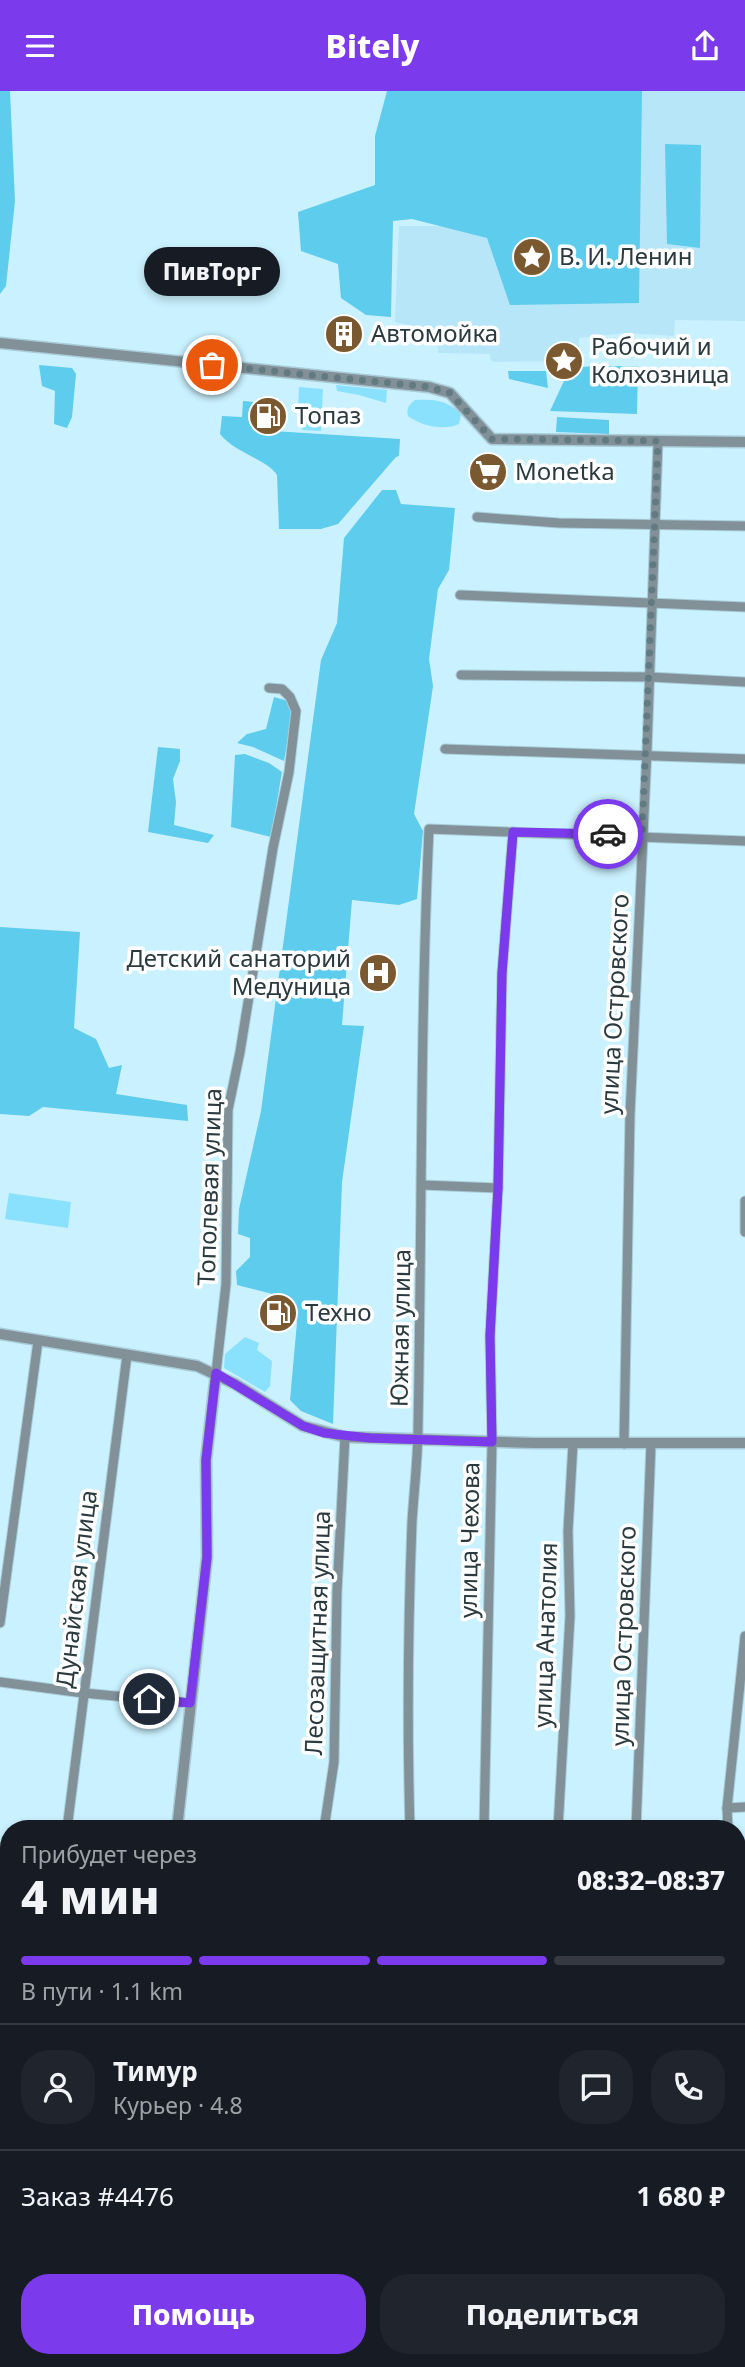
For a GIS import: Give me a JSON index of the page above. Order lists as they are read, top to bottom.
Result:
{
  "streets": {
    "street": [
      "улица Островского",
      "Тополевая улица",
      "Южная улица",
      "улица Чехова",
      "Дунайская улица",
      "Лесозащитная улица",
      "улица Анатолия"
    ]
  },
  "crossings": [
    ["Южная улица", "улица Чехова"]
  ],
  "places": {
    "place": ["В. И. Ленин", "Рабочий и Колхозница"],
    "building": ["Автомойка"],
    "other": ["ПивТорг"],
    "fuel station": ["Топаз", "Техно"],
    "supermarket": ["Monetka"],
    "hospital": ["Детский санаторий Медуница"]
  },
  "page": {
    "header": "Bitely",
    "bubble": "ПивТорг",
    "heading": ["4 мин", "Прибудет через", "08:32–08:37"],
    "panel": [
      "Тимур",
      "Курьер · 4.8",
      "Заказ #4476",
      "1 680 ₽"
    ],
    "bar": "В пути · 1.1 km",
    "buttons": ["Помощь", "Поделиться"]
  }
}
